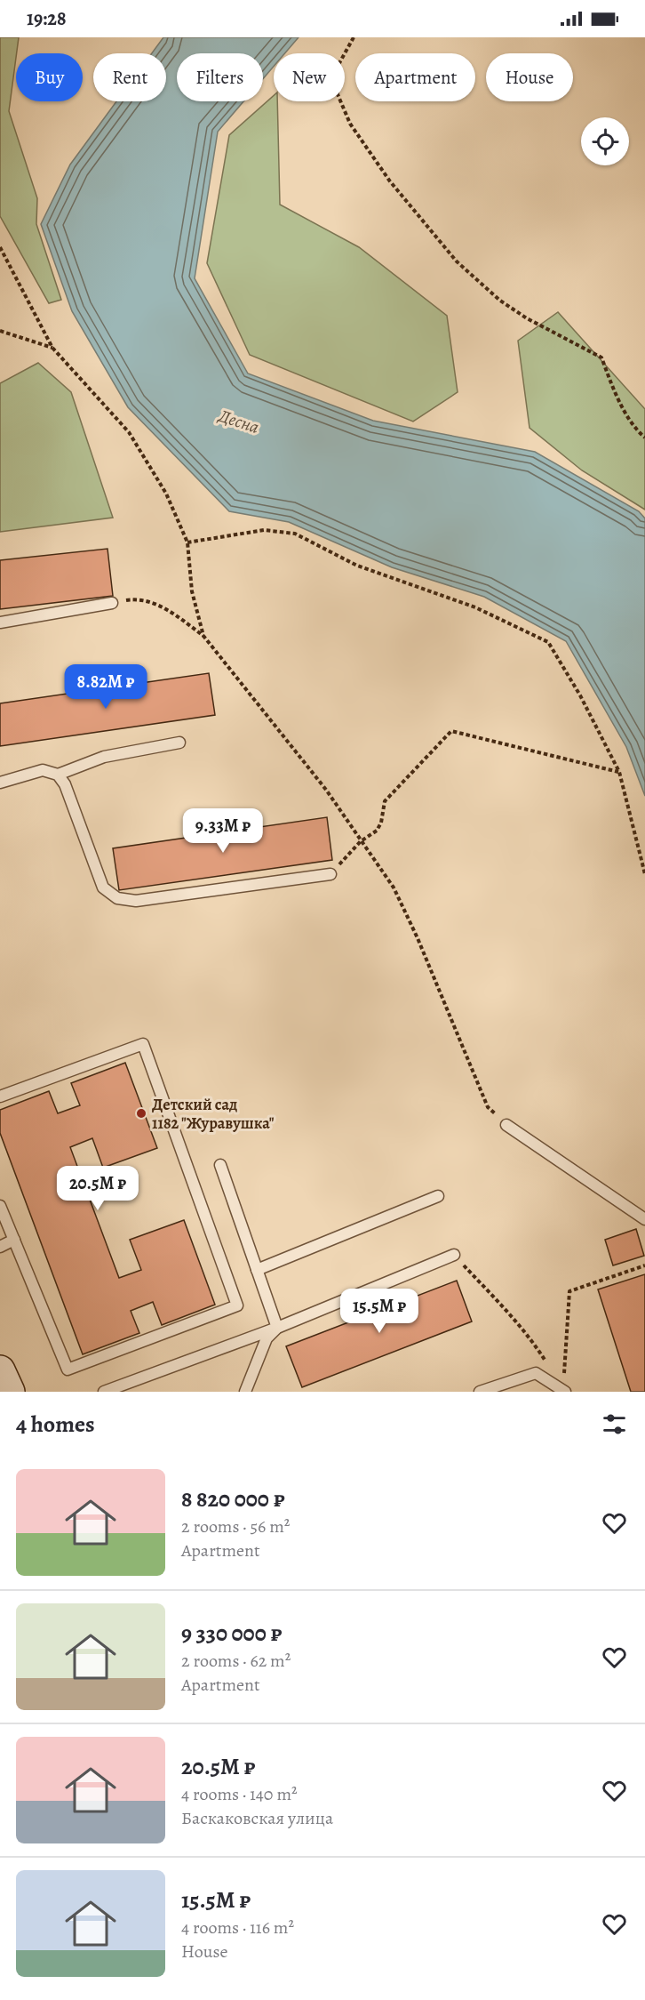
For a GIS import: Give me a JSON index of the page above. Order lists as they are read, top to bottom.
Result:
{
  "water": ["Десна"],
  "places": ["Детский сад 1182 \"Журавушка\""],
  "page": {
    "status": "19:28",
    "chip": [
      "Buy",
      "Rent",
      "Filters",
      "New",
      "Apartment",
      "House"
    ],
    "price": [
      "8.82M ₽",
      "9.33M ₽",
      "20.5M ₽",
      "15.5M ₽"
    ],
    "heading": "4 homes",
    "list": [
      {
        "name": "8 820 000 ₽",
        "note": "2 rooms · 56 m² · Apartment"
      },
      {
        "name": "9 330 000 ₽",
        "note": "2 rooms · 62 m² · Apartment"
      },
      {
        "name": "20.5M ₽",
        "note": "4 rooms · 140 m² · Баскаковская улица"
      },
      {
        "name": "15.5M ₽",
        "note": "4 rooms · 116 m² · House"
      }
    ]
  }
}
